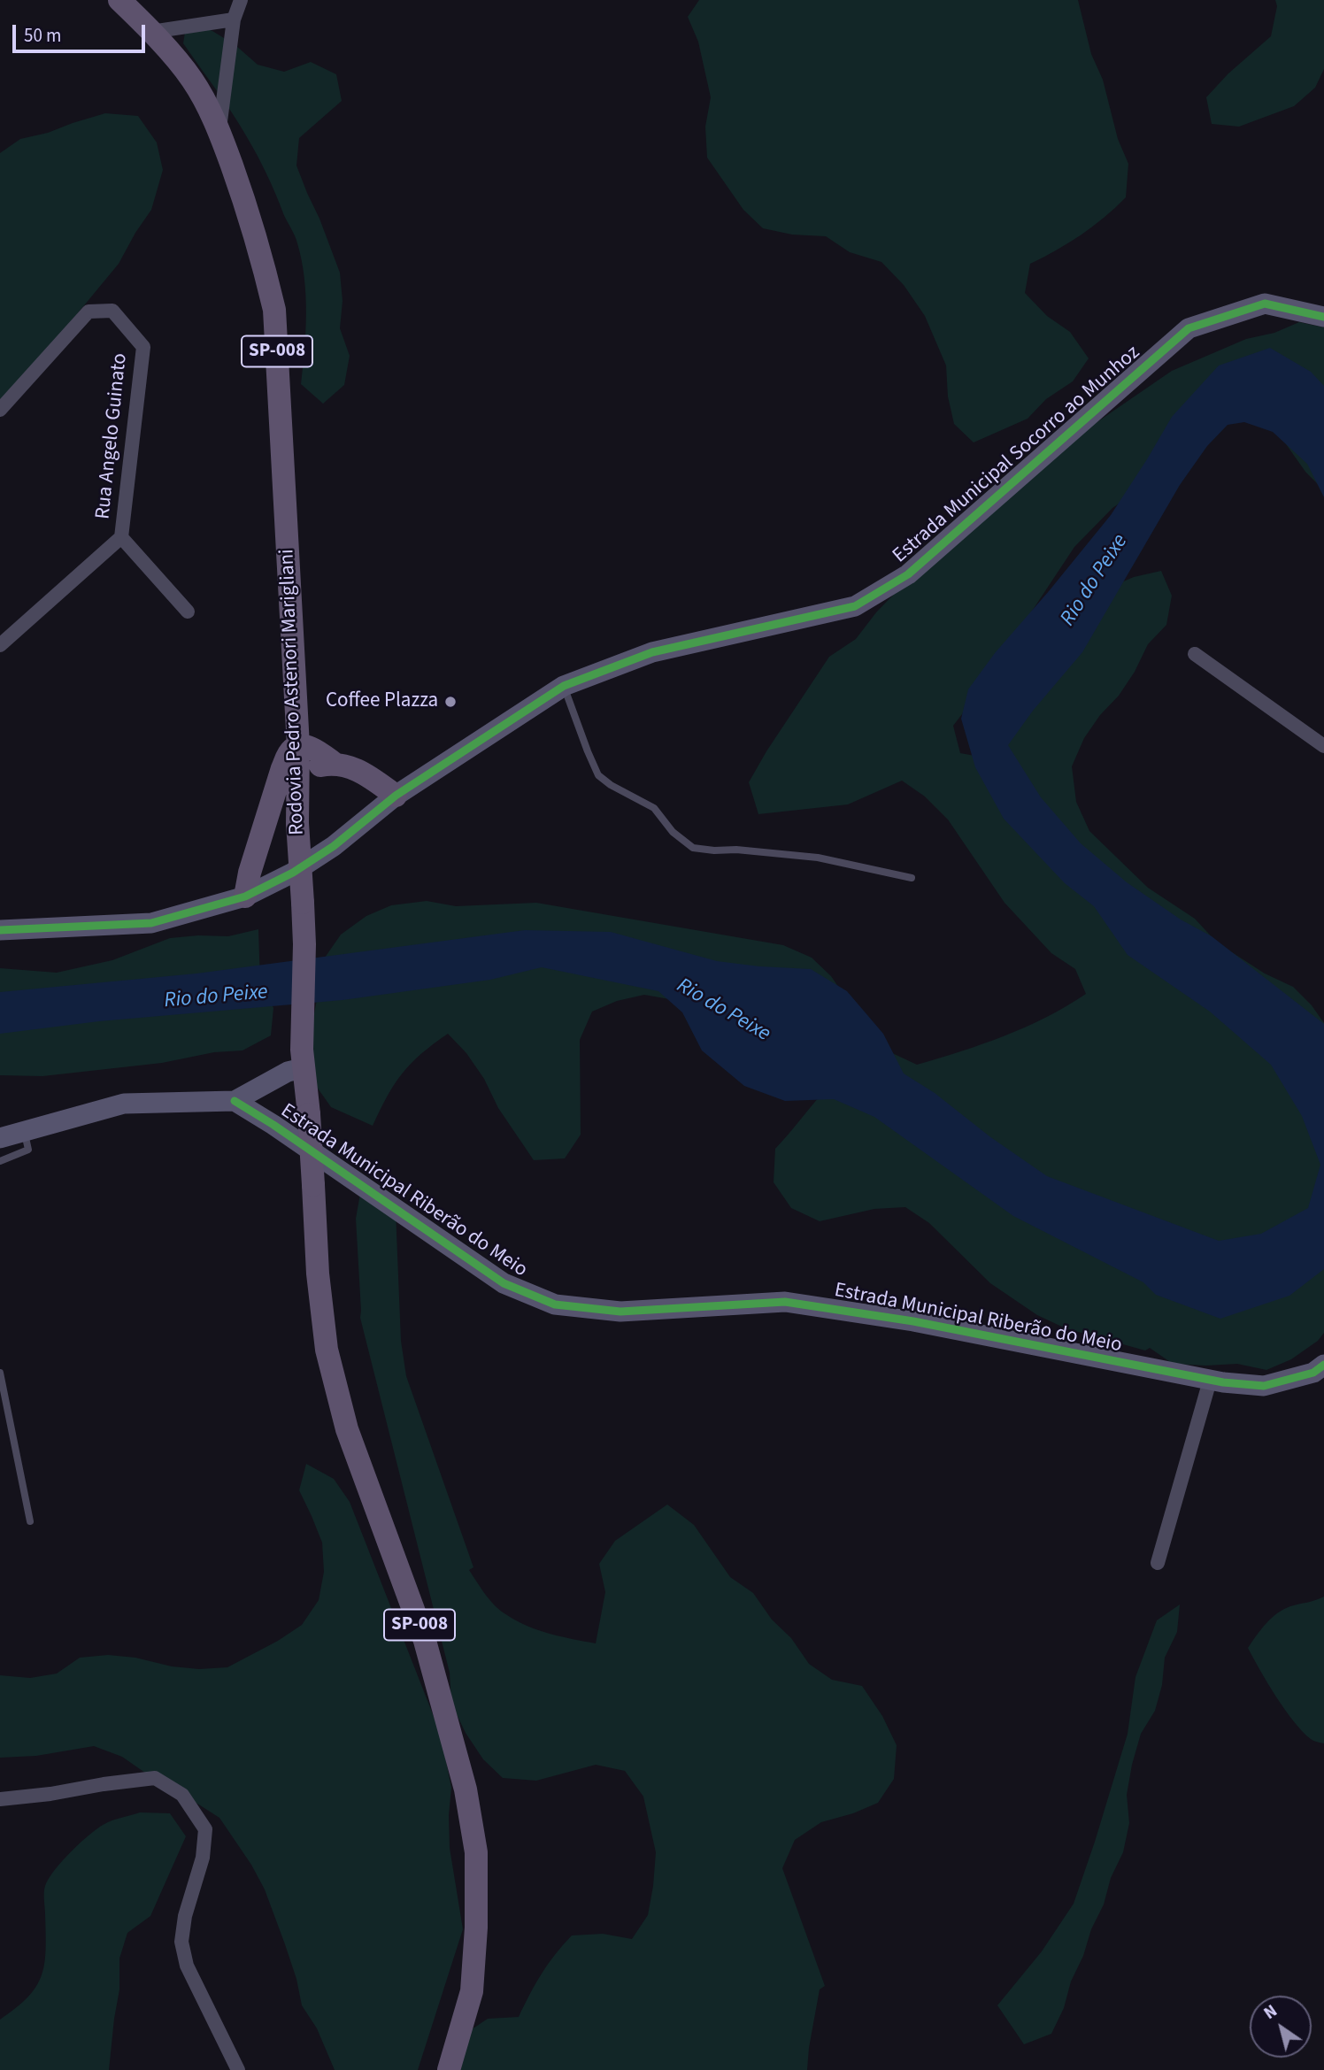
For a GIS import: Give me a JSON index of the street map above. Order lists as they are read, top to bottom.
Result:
{
  "streets": {
    "main road": ["SP-008", "Rodovia Pedro Astenori Marigliani"],
    "street": ["Rua Angelo Guinato", "Estrada Municipal Socorro ao Munhoz", "Estrada Municipal Riberão do Meio"]
  },
  "water": ["Rio do Peixe"],
  "places": ["Coffee Plazza"],
  "scale_bar": "50 m",
  "north": "top left"
}
